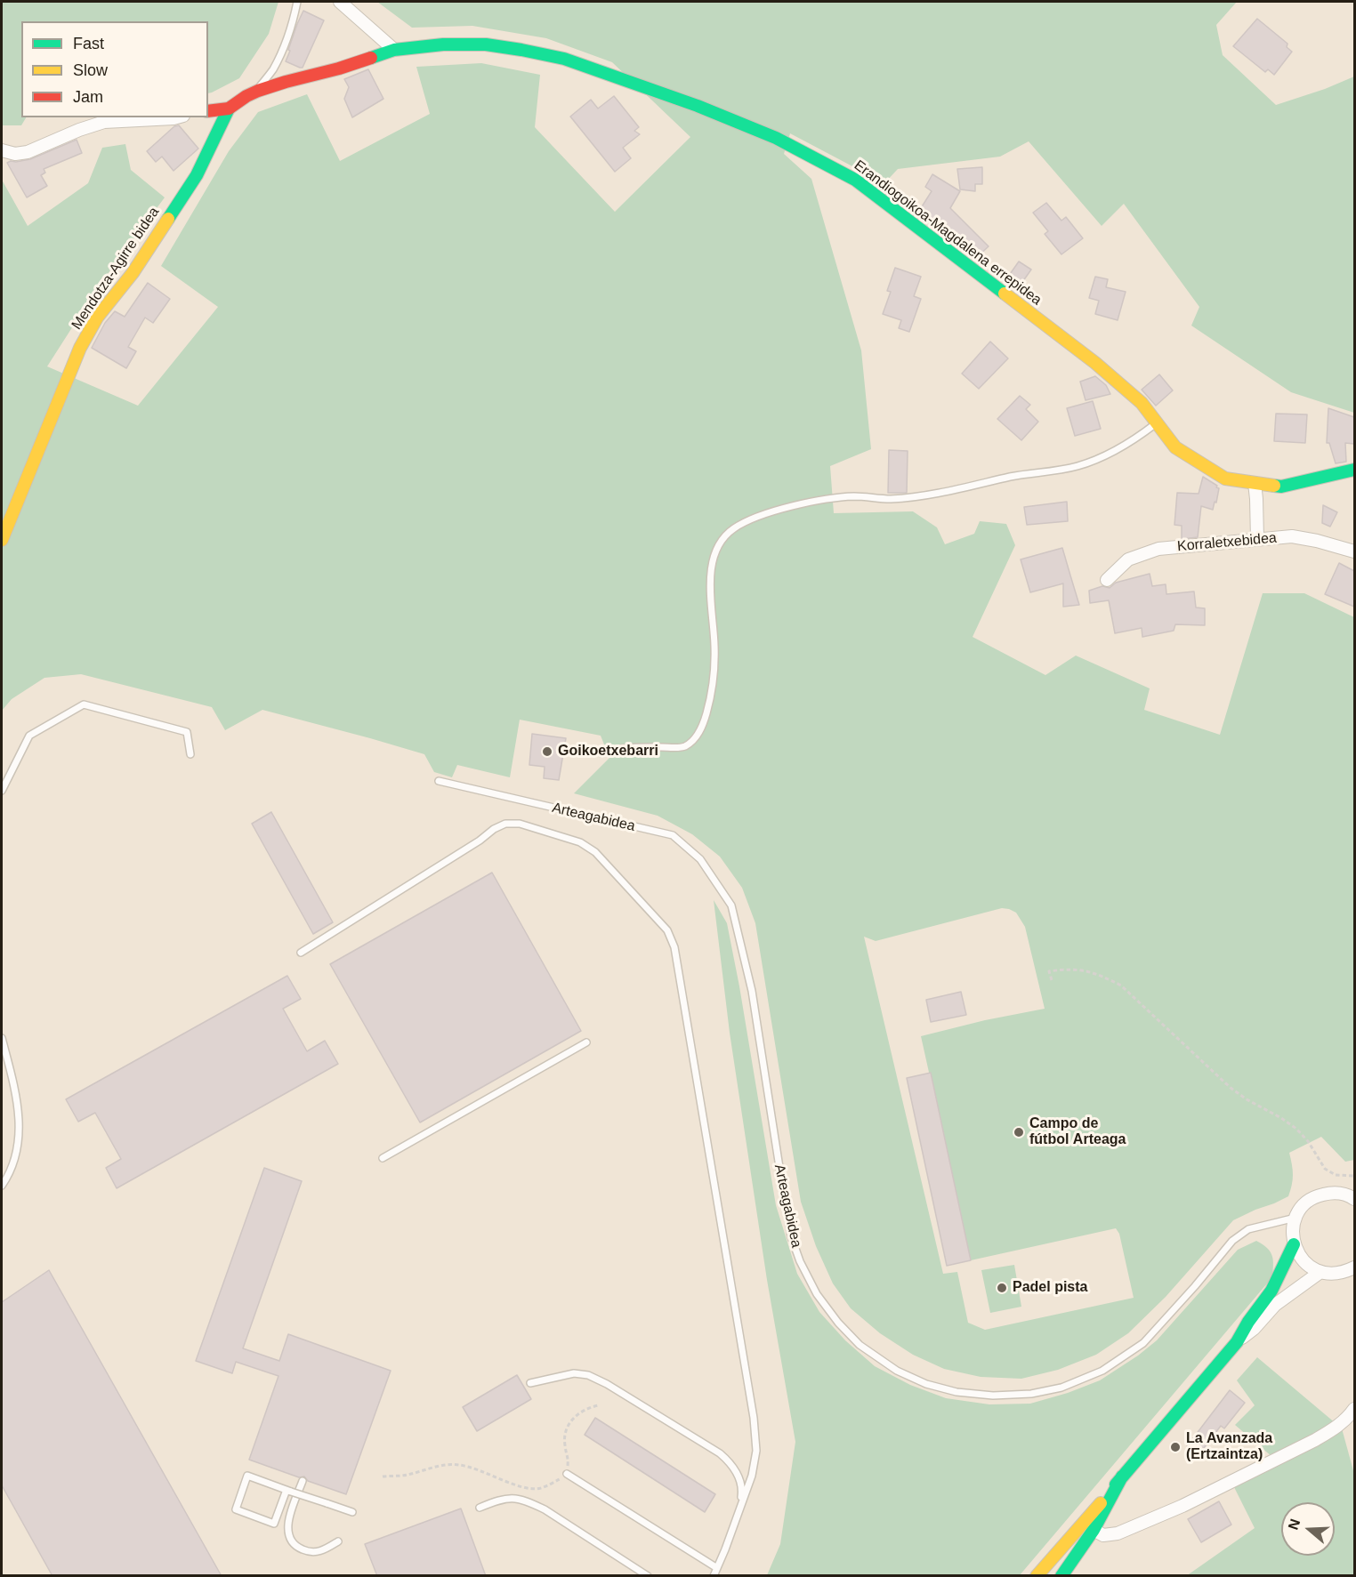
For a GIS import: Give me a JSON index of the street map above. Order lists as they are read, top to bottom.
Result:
{
  "streets": {
    "main road": ["Erandiogoikoa-Magdalena errepidea", "Mendotza-Agirre bidea"],
    "street": ["Korraletxebidea"],
    "lane": ["Arteagabidea"]
  },
  "crossings": [
    ["Erandiogoikoa-Magdalena errepidea", "Mendotza-Agirre bidea"]
  ],
  "places": [
    "Goikoetxebarri",
    "Campo de fútbol Arteaga",
    "Padel pista",
    "La Avanzada (Ertzaintza)"
  ],
  "legend": ["Fast", "Slow", "Jam"],
  "north": "left"
}
